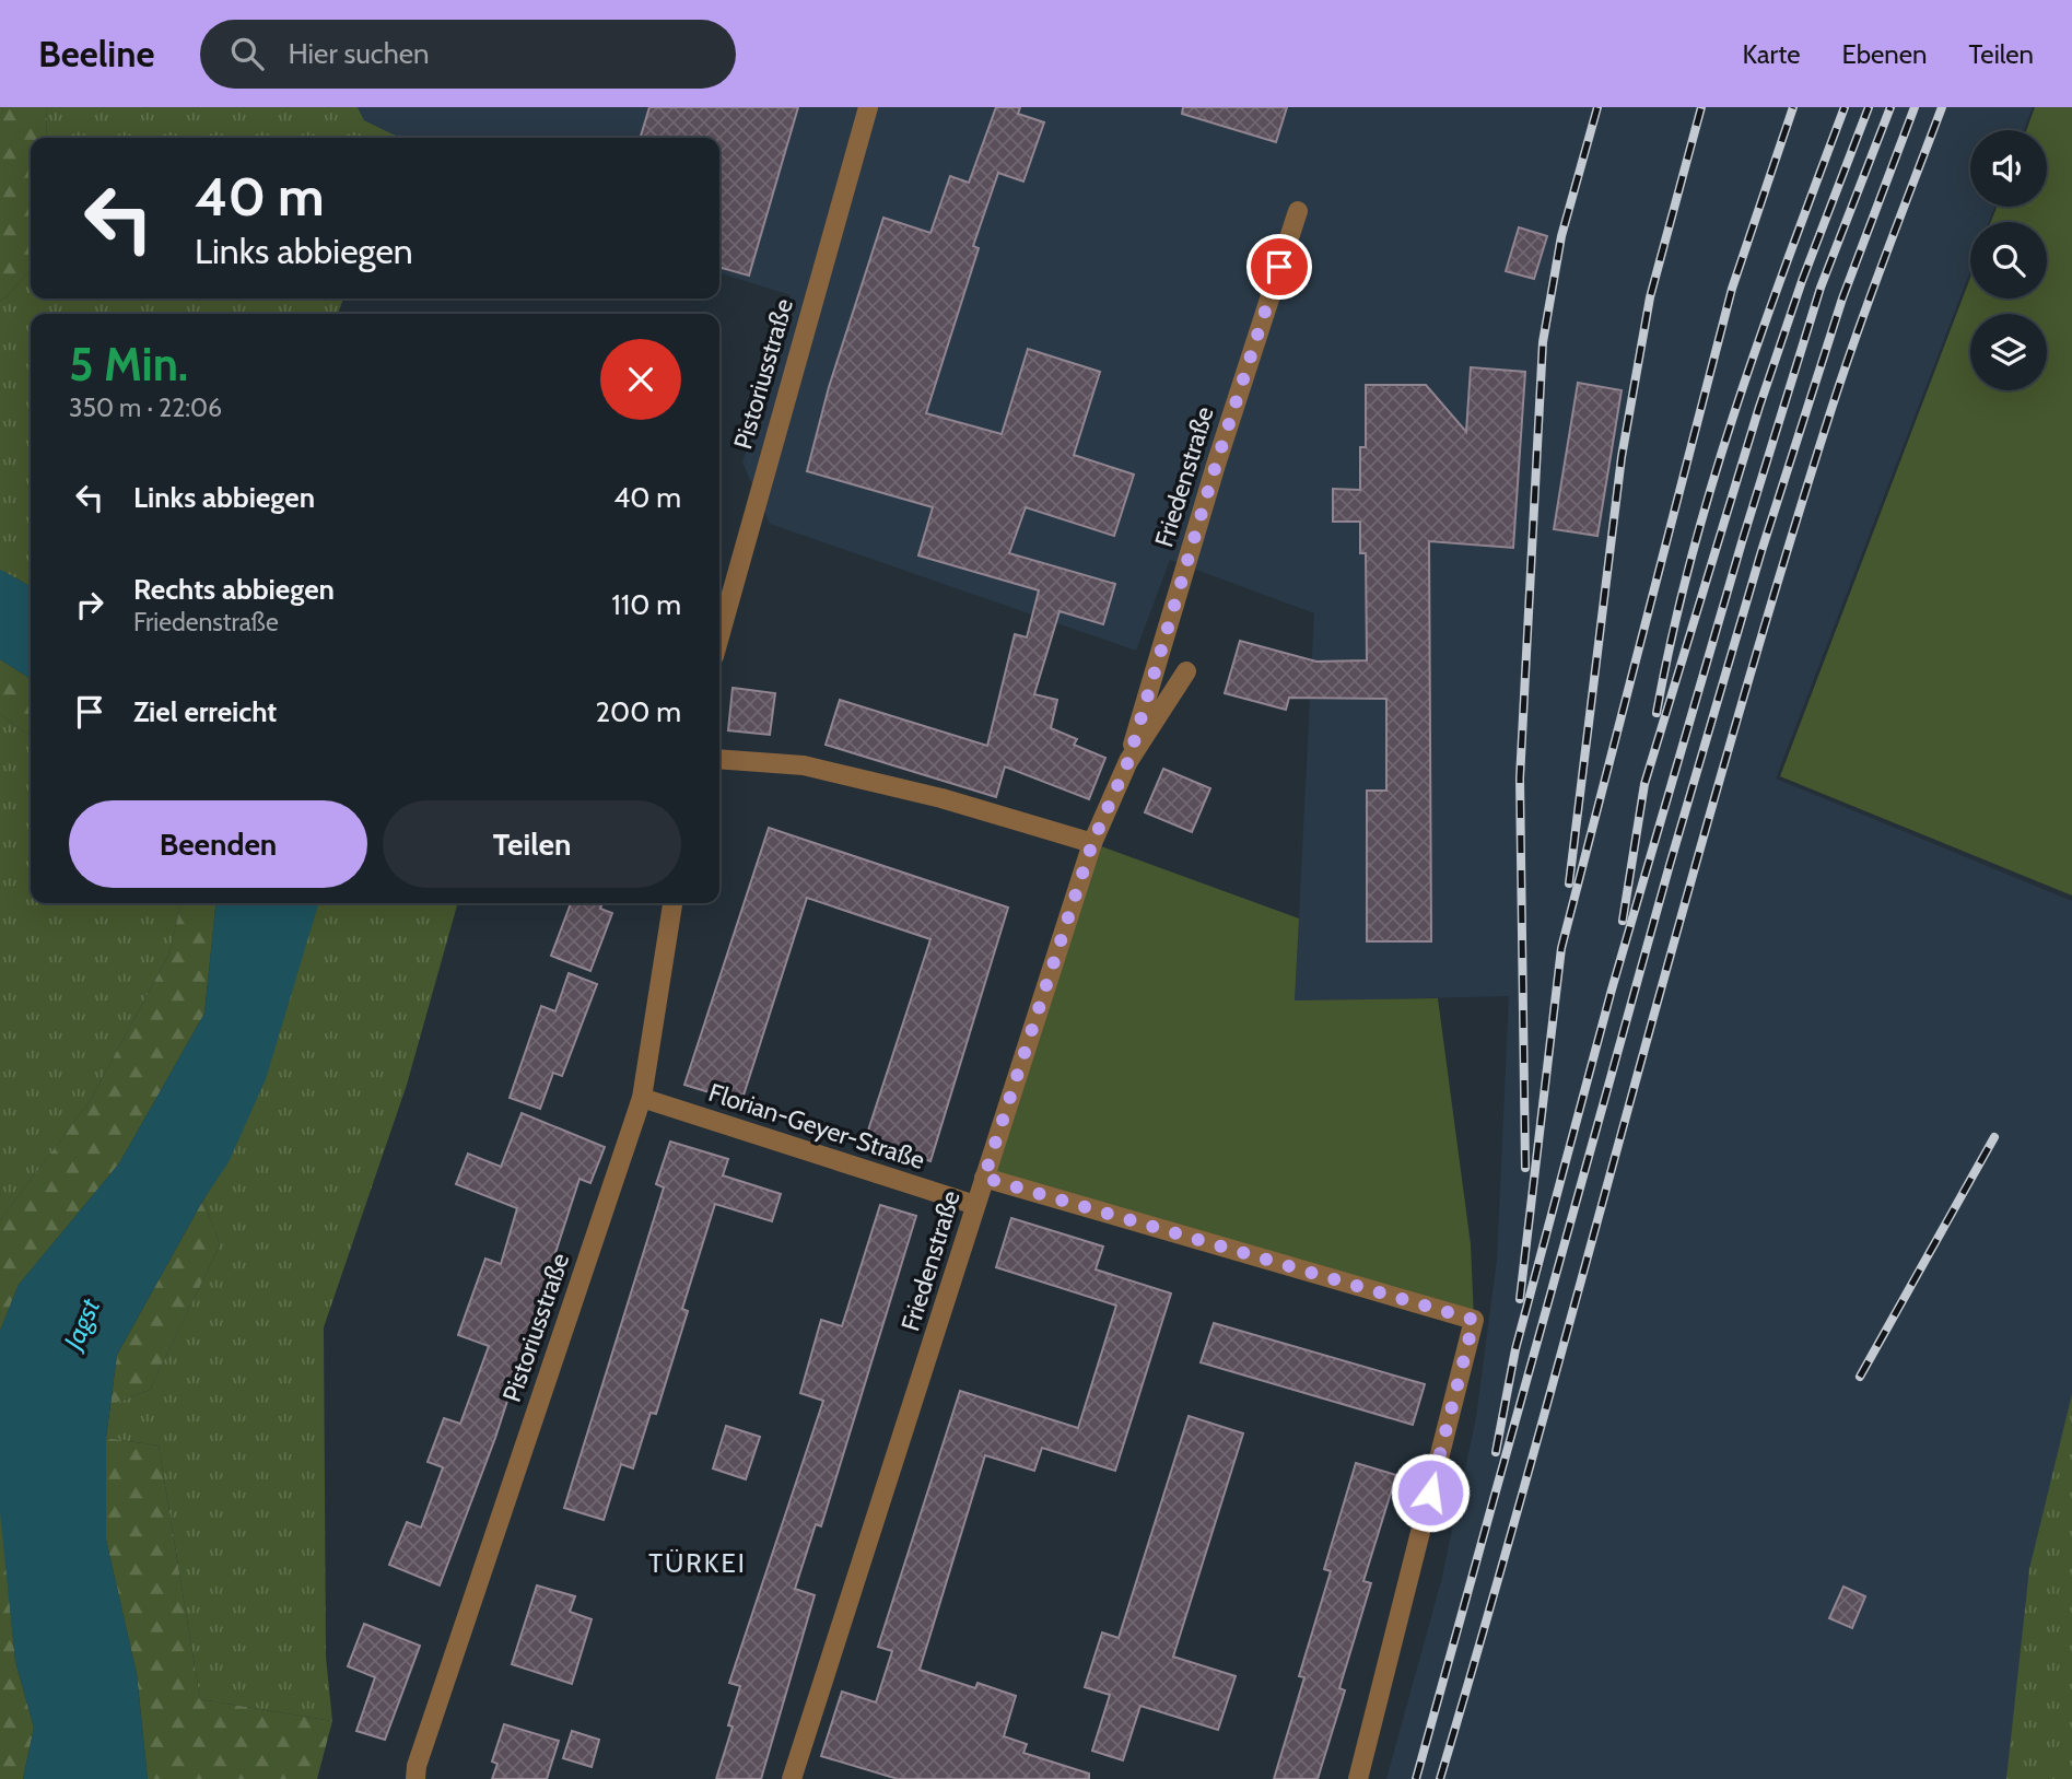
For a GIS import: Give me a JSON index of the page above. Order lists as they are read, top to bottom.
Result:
{
  "streets": {
    "street": ["Pistoriusstraße", "Friedenstraße", "Florian-Geyer-Straße"]
  },
  "crossings": [
    ["Pistoriusstraße", "Florian-Geyer-Straße"],
    ["Friedenstraße", "Florian-Geyer-Straße"]
  ],
  "districts": ["TÜRKEI"],
  "water": ["Jagst"],
  "page": {
    "header": "Beeline",
    "search": "Hier suchen",
    "nav": ["Karte", "Ebenen", "Teilen"],
    "turn": ["40 m", "Links abbiegen"],
    "heading": ["5 Min.", "350 m · 22:06"],
    "list": [
      {
        "name": "Links abbiegen",
        "value": "40 m"
      },
      {
        "name": "Rechts abbiegen",
        "note": "Friedenstraße",
        "value": "110 m"
      },
      {
        "name": "Ziel erreicht",
        "value": "200 m"
      }
    ],
    "buttons": ["Beenden", "Teilen"]
  }
}
